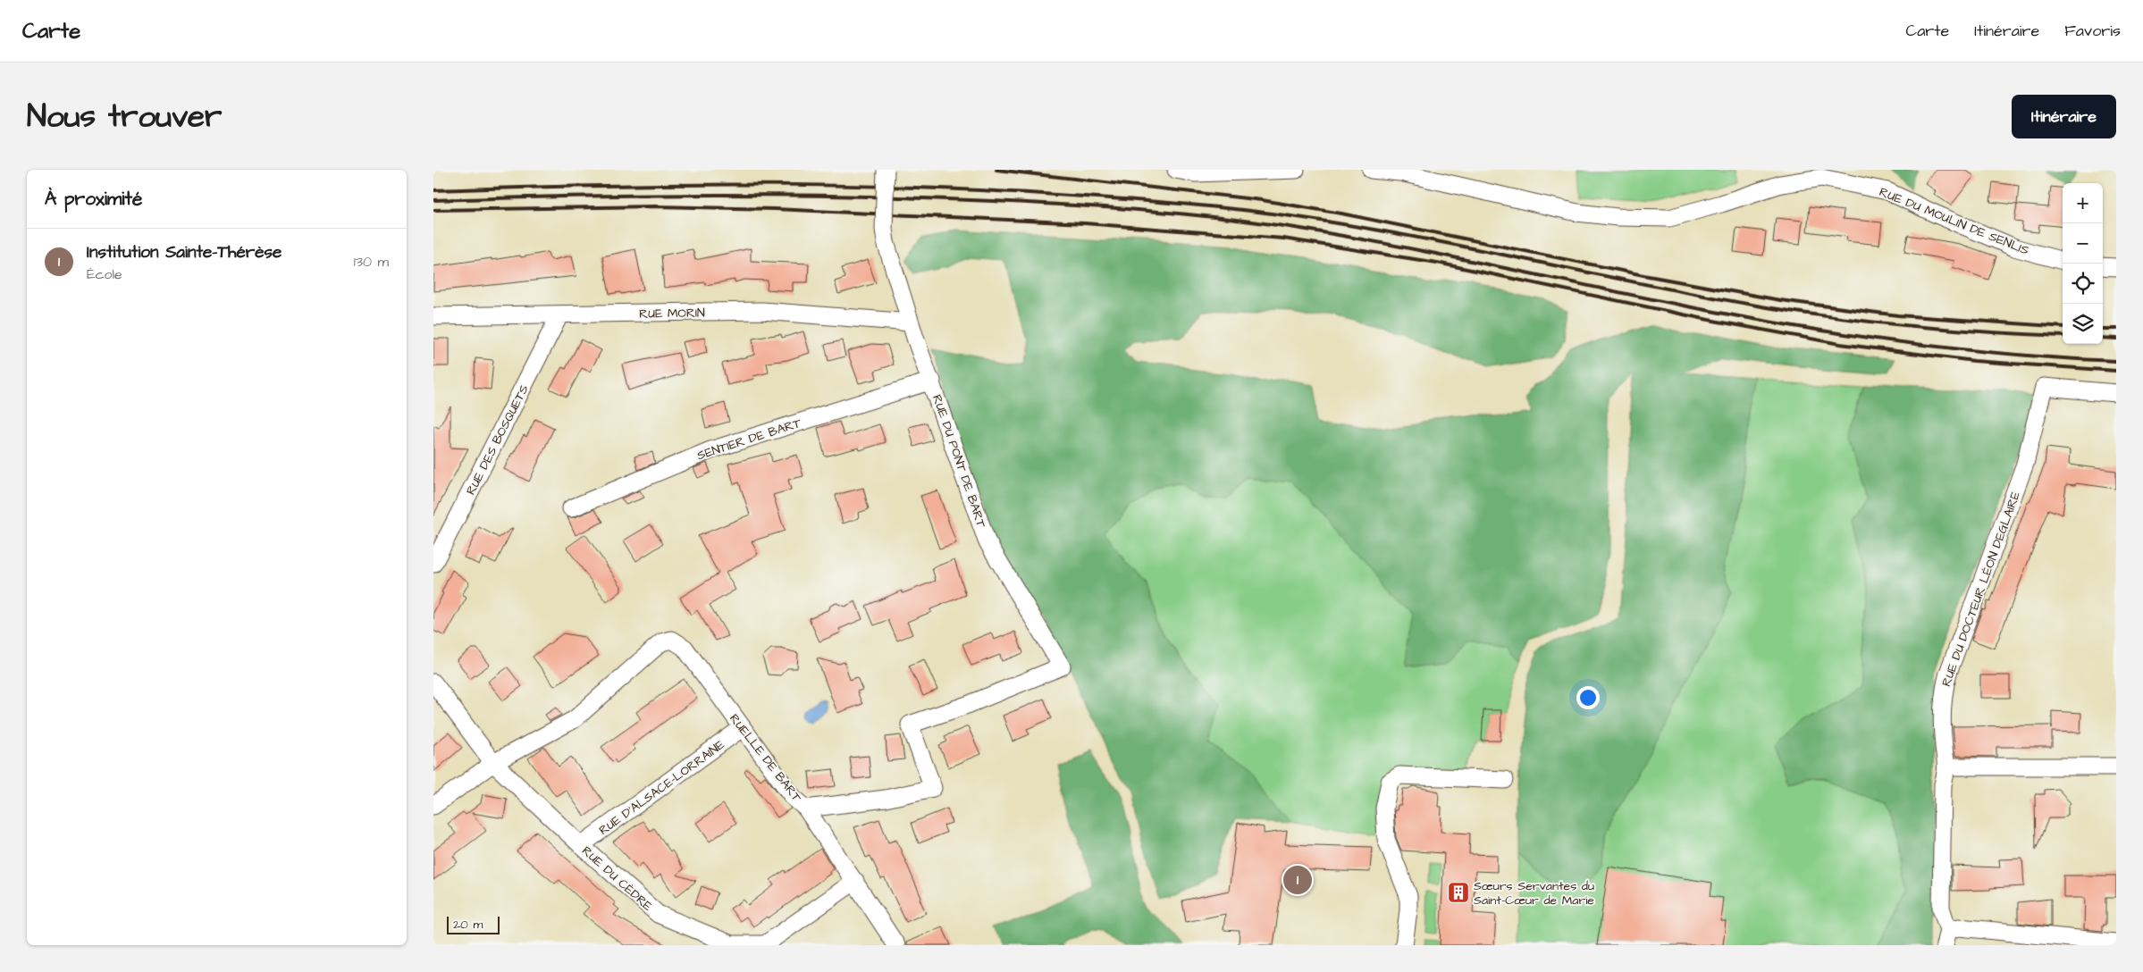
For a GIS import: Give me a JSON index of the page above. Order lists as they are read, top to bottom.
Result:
{
  "streets": {
    "street": [
      "RUE DU MOULIN DE SENLIS",
      "RUE MORIN",
      "SENTIER DE BART",
      "RUE DES BOSQUETS",
      "RUE DU PONT DE BART",
      "RUE DU DOCTEUR LÉON DEGLAIRE",
      "RUELLE DE BART",
      "RUE D'ALSACE-LORRAINE",
      "RUE DU CÈDRE"
    ]
  },
  "crossings": [
    ["RUE MORIN", "RUE DES BOSQUETS"],
    ["RUE MORIN", "RUE DU PONT DE BART"],
    ["SENTIER DE BART", "RUE DU PONT DE BART"],
    ["RUE DU PONT DE BART", "RUELLE DE BART"],
    ["RUELLE DE BART", "RUE D'ALSACE-LORRAINE"],
    ["RUELLE DE BART", "RUE DU CÈDRE"],
    ["RUE D'ALSACE-LORRAINE", "RUE DU CÈDRE"]
  ],
  "places": {
    "building": ["Sœurs Servantes du Saint-Cœur de Marie"]
  },
  "scale_bar": "20 m",
  "page": {
    "header": "Carte",
    "nav": ["Carte", "Itinéraire", "Favoris"],
    "title": "Nous trouver",
    "buttons": "Itinéraire",
    "heading": "À proximité",
    "map_buttons": ["+", "−"],
    "list": [
      {
        "mark": "1",
        "name": "Institution Sainte-Thérèse",
        "note": "École",
        "value": "130 m"
      }
    ],
    "pins": "1",
    "scale": "20 m"
  }
}
